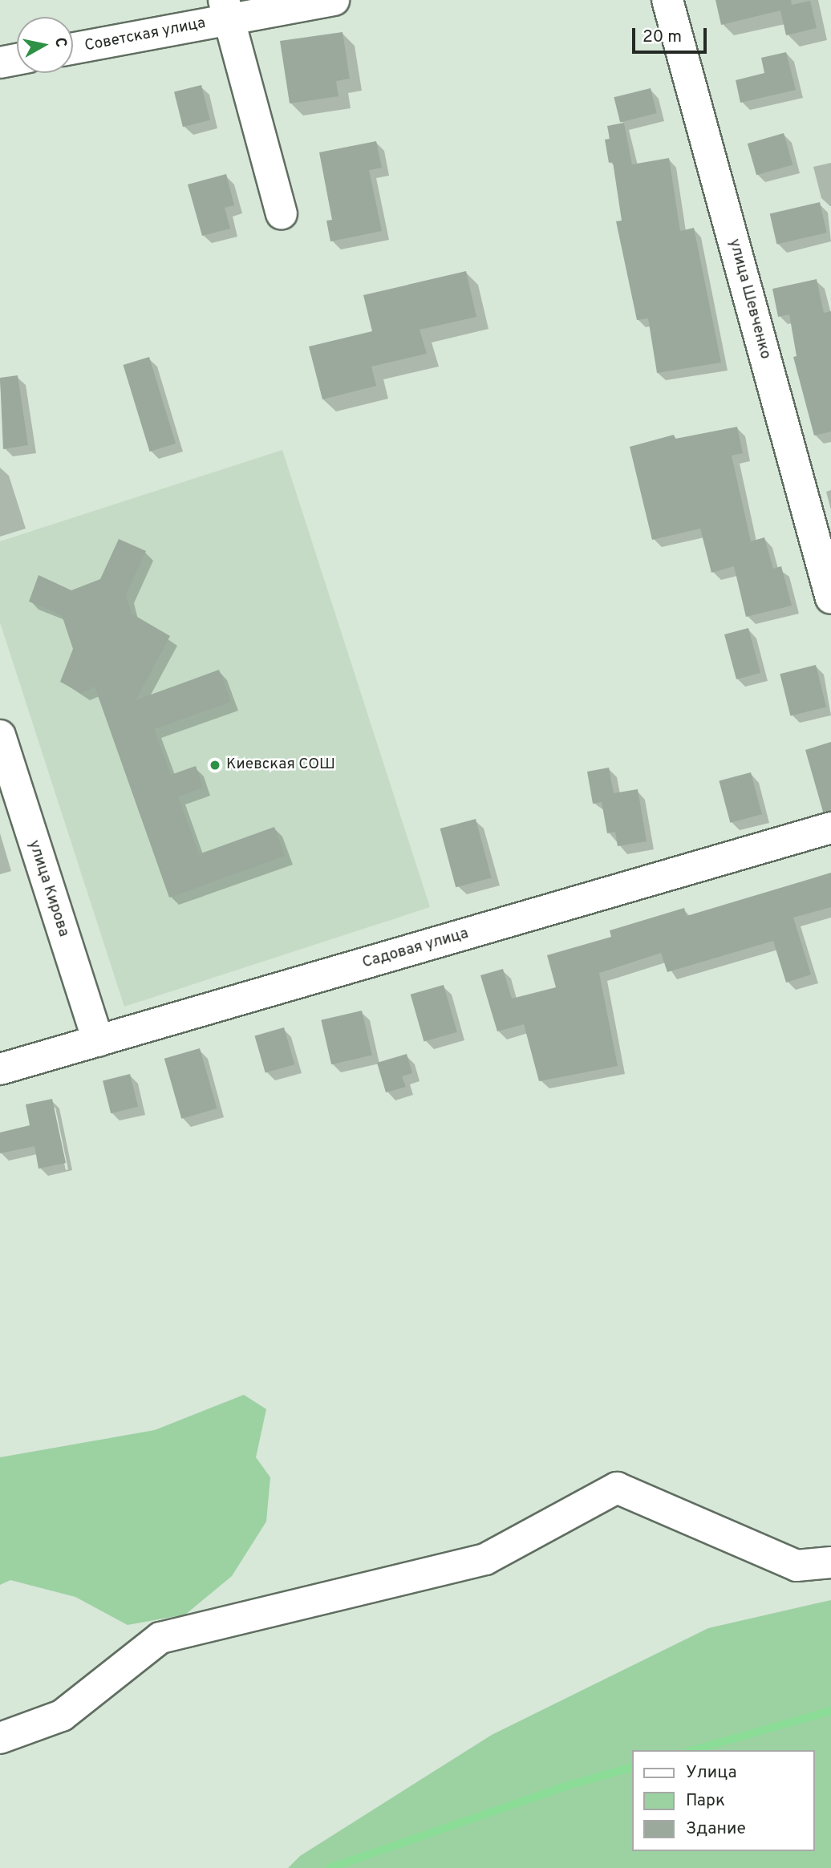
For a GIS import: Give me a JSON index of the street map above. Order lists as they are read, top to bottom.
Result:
{
  "streets": {
    "street": [
      "Советская улица",
      "улица Шевченко",
      "улица Кирова",
      "Садовая улица"
    ]
  },
  "crossings": [
    ["улица Кирова", "Садовая улица"]
  ],
  "places": ["Киевская СОШ"],
  "legend": ["Улица", "Парк", "Здание"],
  "scale_bar": "20 m",
  "north": "right"
}
